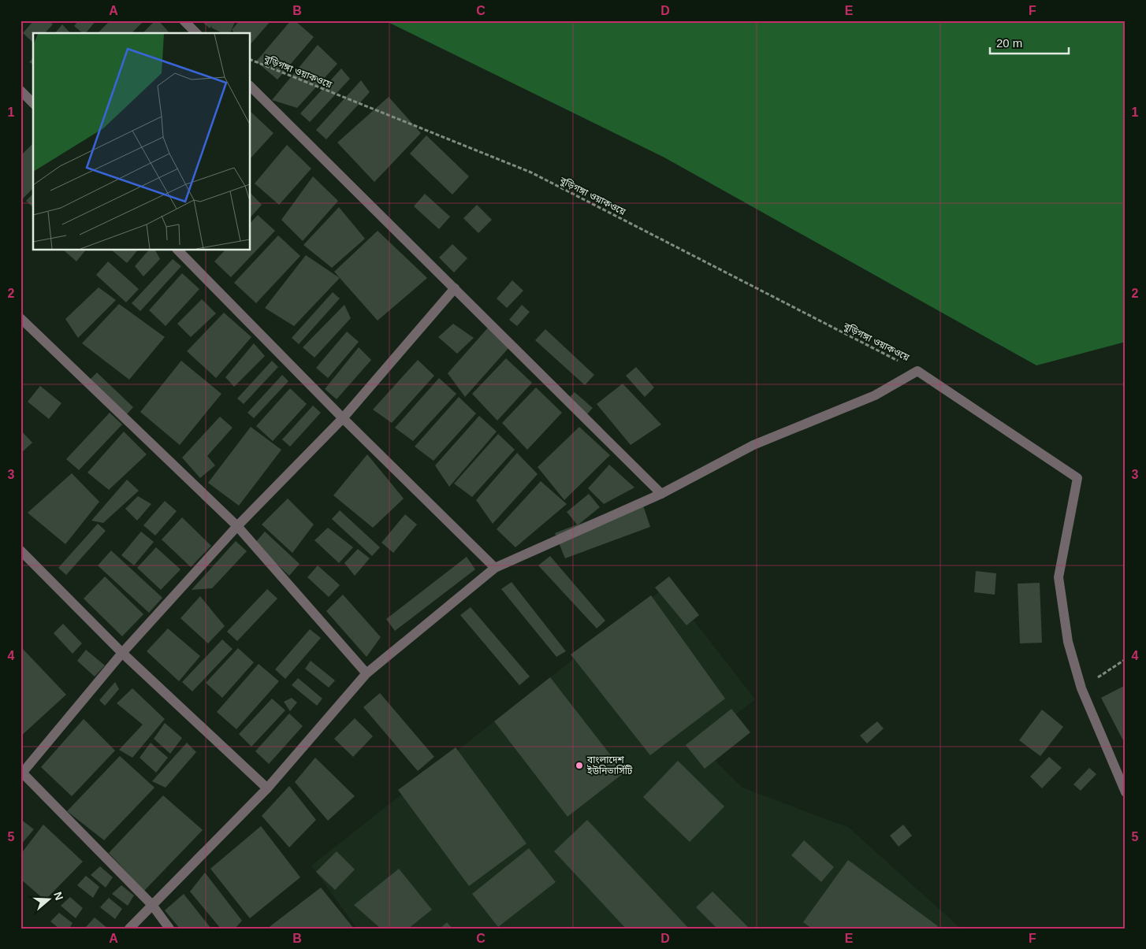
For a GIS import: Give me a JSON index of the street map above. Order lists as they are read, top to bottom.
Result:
{
  "streets": {
    "path": ["বুড়িগঙ্গা ওয়াকওয়ে"]
  },
  "places": ["বাংলাদেশ ইউনিভার্সিটি"],
  "scale_bar": "20 m",
  "north": "right",
  "grid": {
    "columns": [
      "A",
      "B",
      "C",
      "D",
      "E",
      "F"
    ],
    "rows": [
      "1",
      "2",
      "3",
      "4",
      "5"
    ]
  }
}
